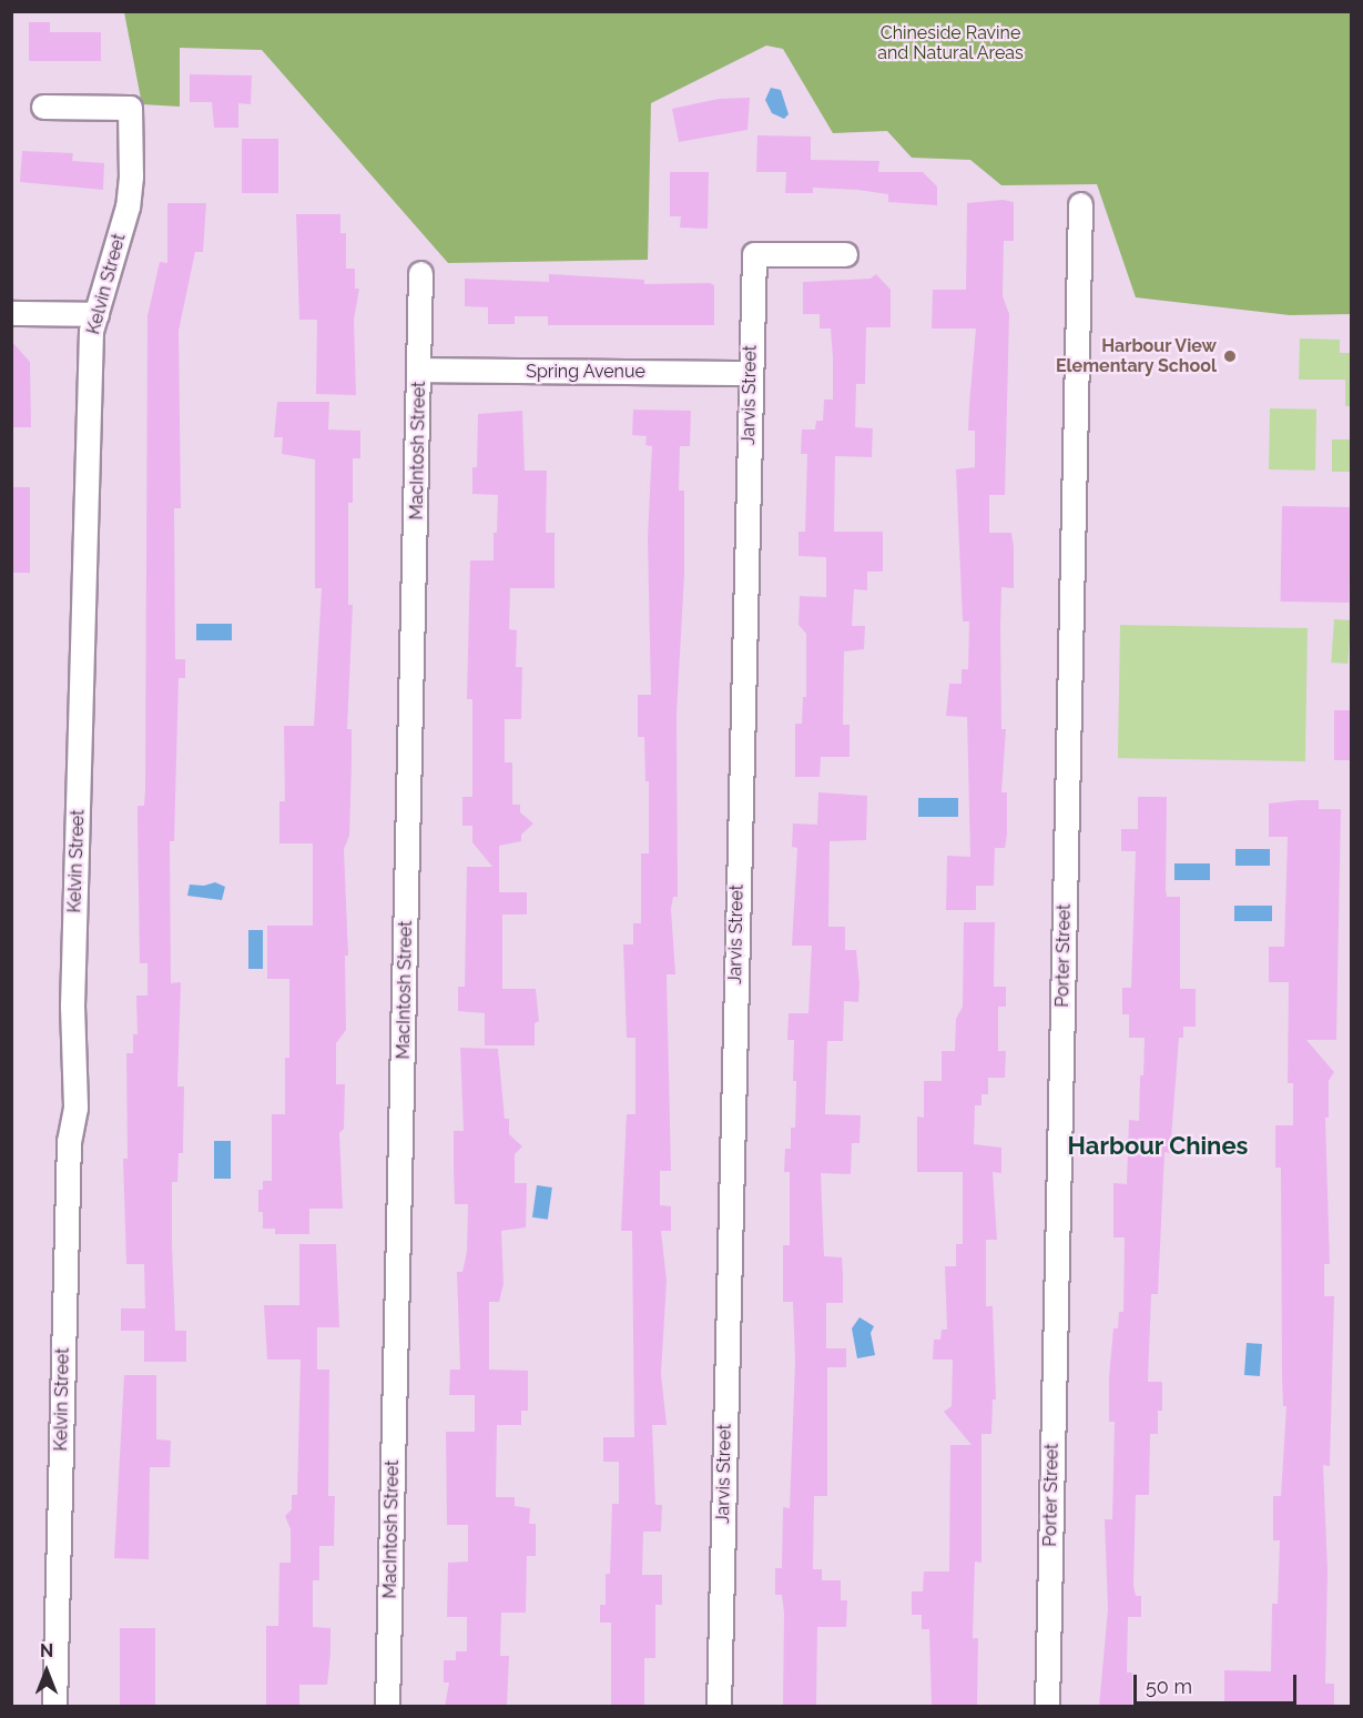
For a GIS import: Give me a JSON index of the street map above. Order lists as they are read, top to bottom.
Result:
{
  "streets": {
    "street": [
      "Kelvin Street",
      "Spring Avenue",
      "Jarvis Street",
      "MacIntosh Street",
      "Porter Street"
    ]
  },
  "crossings": [
    ["Spring Avenue", "Jarvis Street"],
    ["Spring Avenue", "MacIntosh Street"]
  ],
  "districts": ["Harbour Chines"],
  "parks": ["Chineside Ravine and Natural Areas"],
  "places": ["Harbour View Elementary School"],
  "scale_bar": "50 m",
  "north": "top"
}
